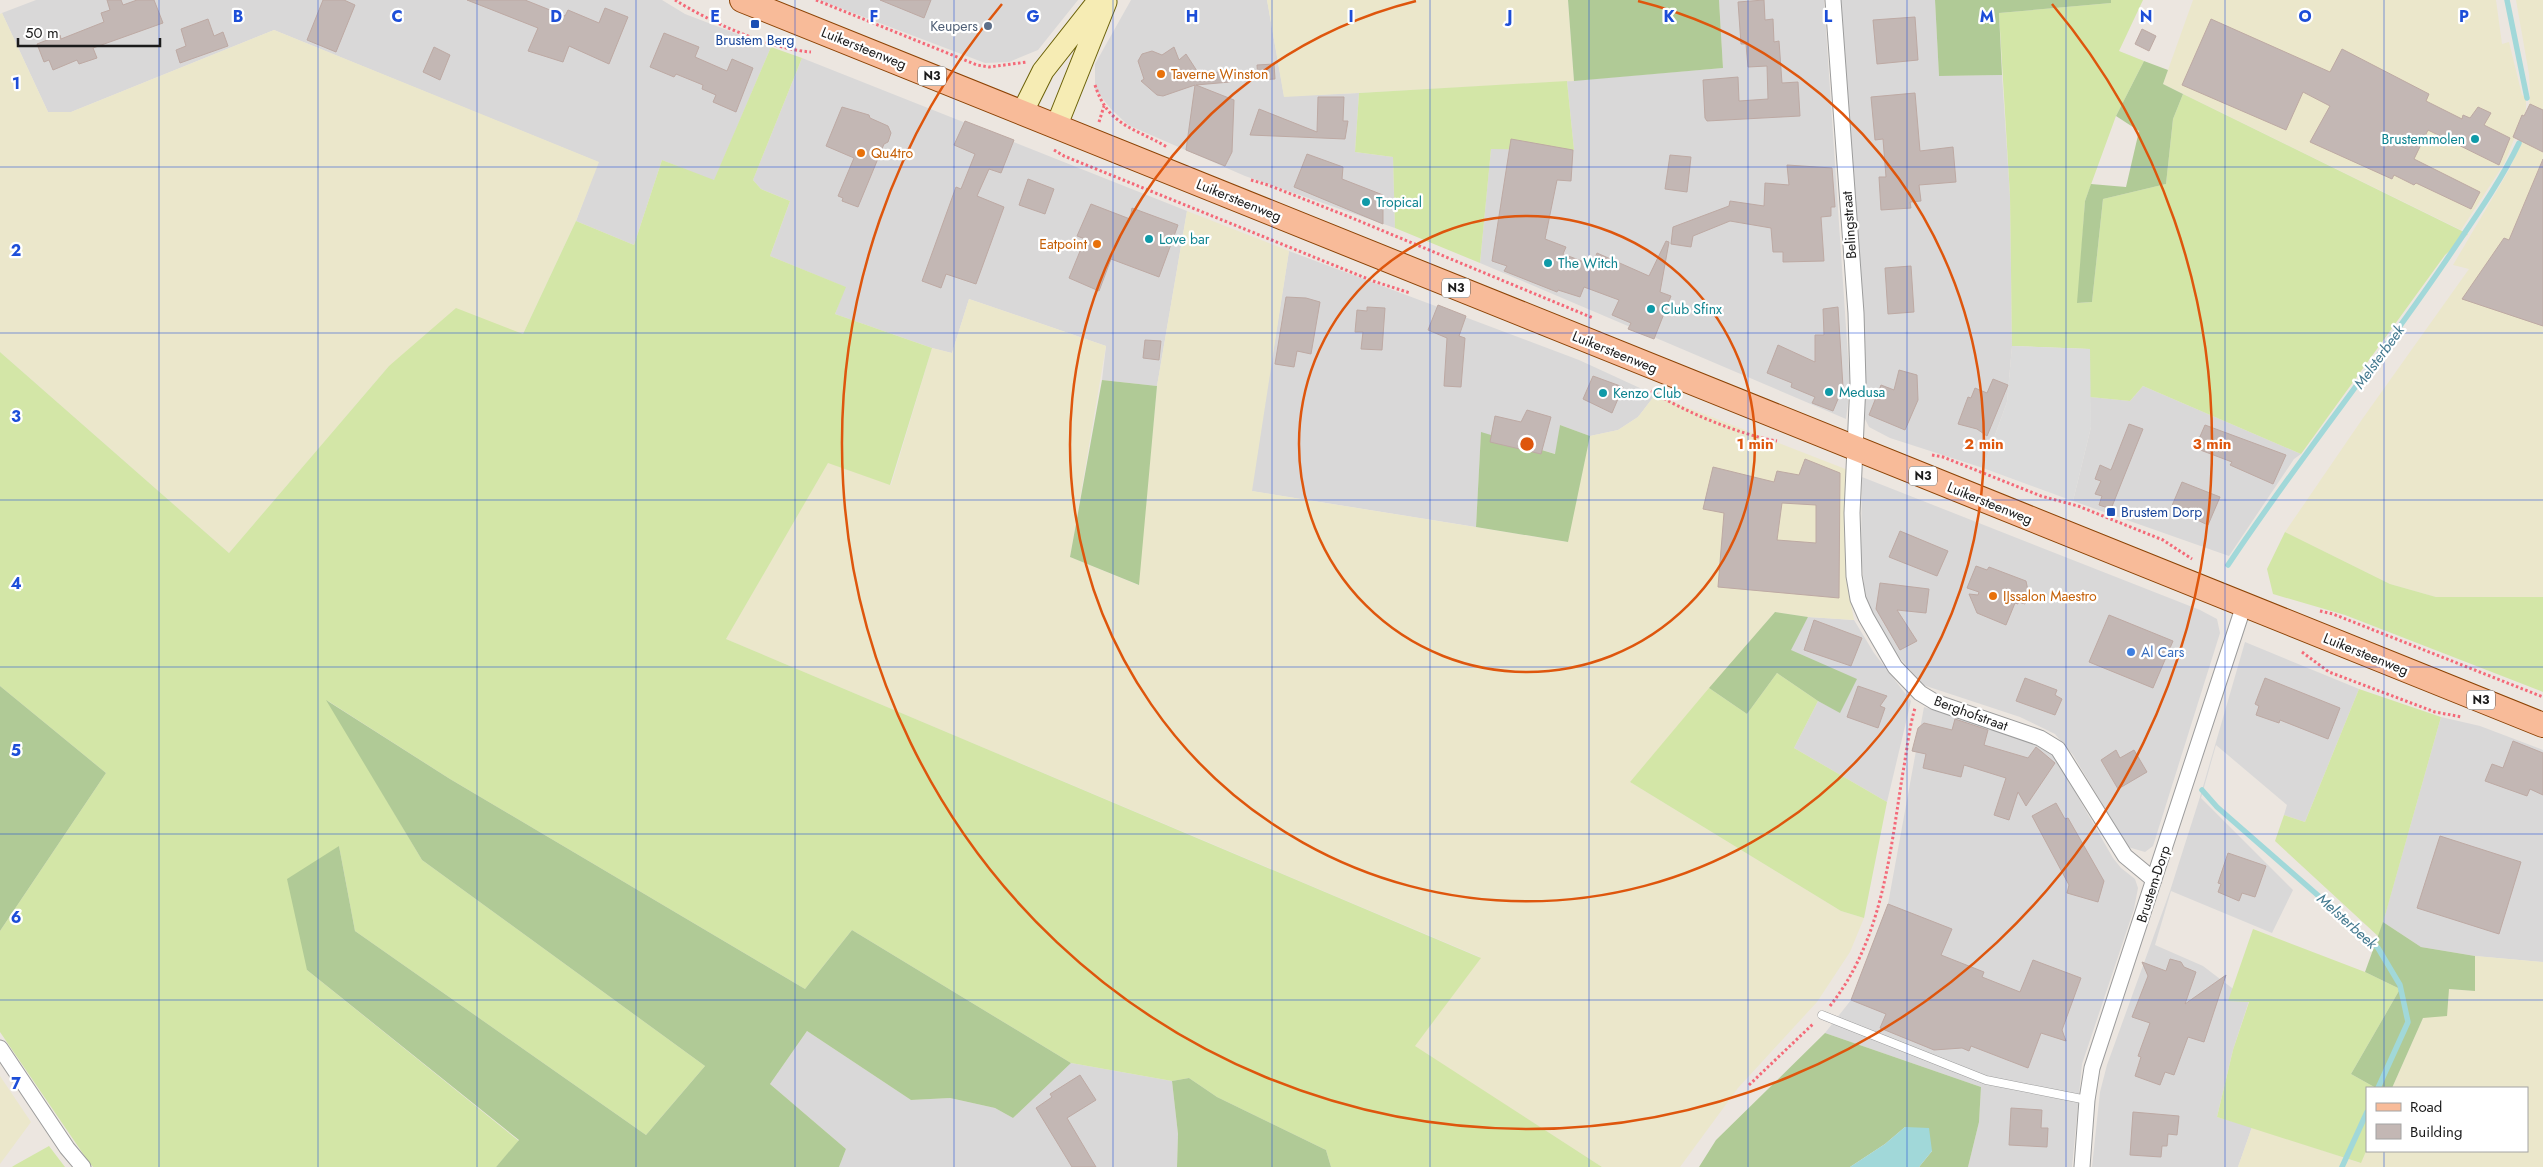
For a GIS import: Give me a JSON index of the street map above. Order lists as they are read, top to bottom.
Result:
{
  "streets": {
    "main road": ["Luikersteenweg", "N3"],
    "street": ["Belingstraat", "Berghofstraat", "Brustem-Dorp"]
  },
  "crossings": [
    ["Luikersteenweg", "Belingstraat"],
    ["Luikersteenweg", "Berghofstraat"],
    ["Luikersteenweg", "Brustem-Dorp"],
    ["Belingstraat", "Berghofstraat"],
    ["Berghofstraat", "Brustem-Dorp"]
  ],
  "water": ["Melsterbeek"],
  "places": {
    "transit": ["Brustem Berg", "Brustem Dorp"],
    "other": [
      "Keupers",
      "Taverne Winston",
      "Brustemmolen",
      "Qu4tro",
      "Tropical",
      "Love bar",
      "Eatpoint",
      "The Witch",
      "Club Sfinx",
      "Medusa",
      "Kenzo Club",
      "IJssalon Maestro",
      "Al Cars"
    ]
  },
  "legend": ["Road", "Building"],
  "scale_bar": "50 m",
  "grid": {
    "columns": [
      "B",
      "C",
      "D",
      "E",
      "F",
      "G",
      "H",
      "I",
      "J",
      "K",
      "L",
      "M",
      "N",
      "O",
      "P"
    ],
    "rows": [
      "1",
      "2",
      "3",
      "4",
      "5",
      "6",
      "7"
    ]
  },
  "rings": ["1 min", "2 min", "3 min"]
}
